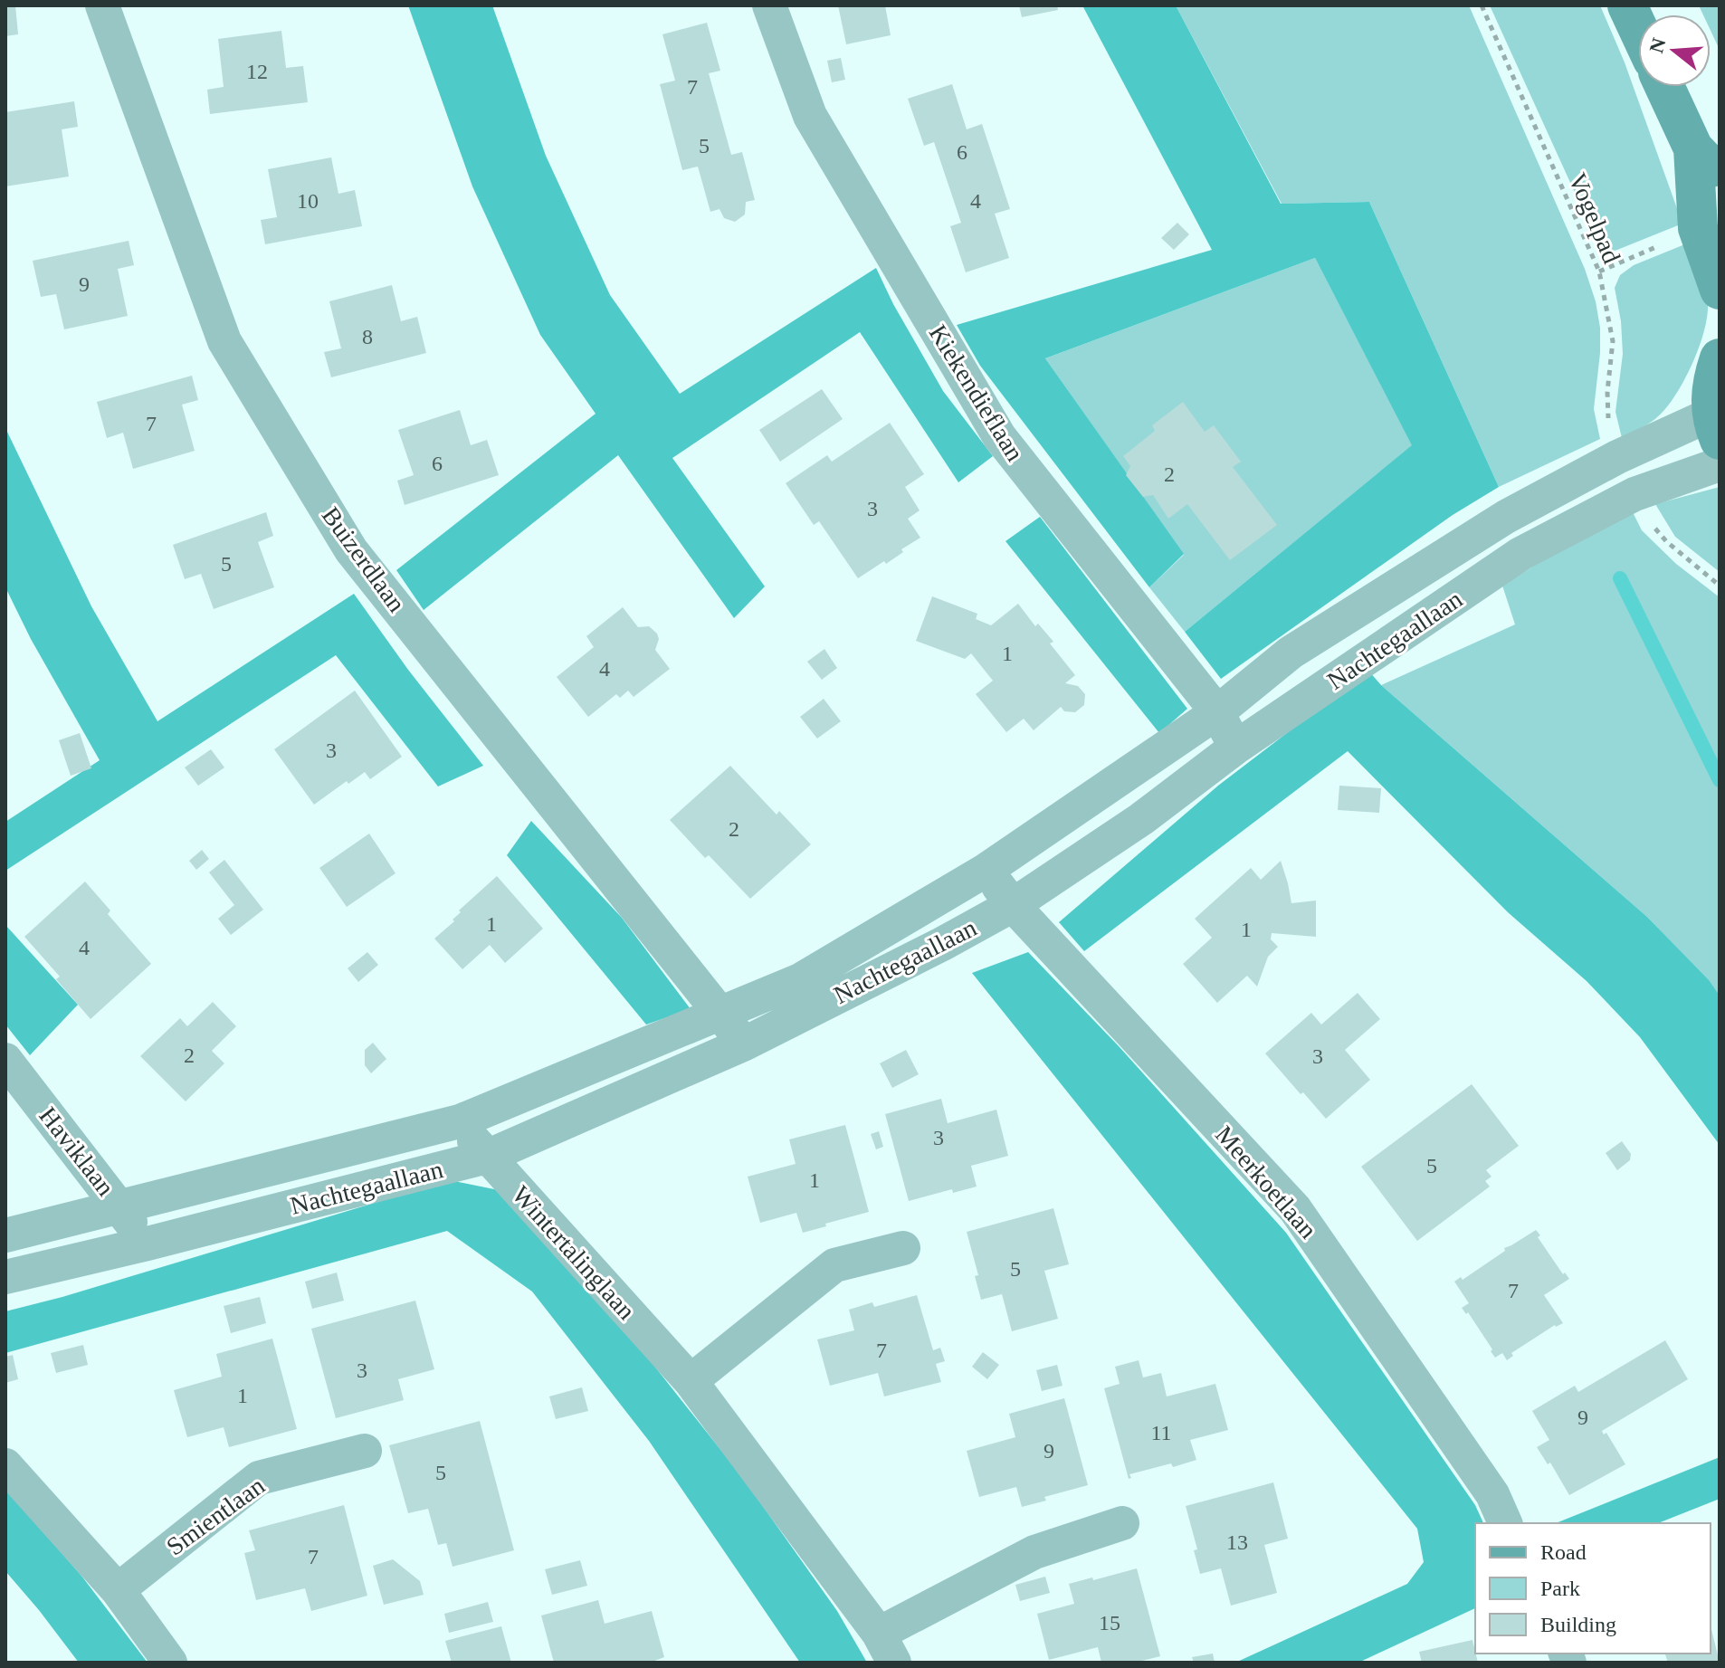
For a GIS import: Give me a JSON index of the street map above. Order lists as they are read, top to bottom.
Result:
{
  "streets": {
    "street": [
      "Kiekendieflaan",
      "Buizerdlaan",
      "Nachtegaallaan",
      "Haviklaan",
      "Meerkoetlaan",
      "Wintertalinglaan",
      "Smientlaan"
    ],
    "path": ["Vogelpad"]
  },
  "crossings": [
    ["Vogelpad", "Nachtegaallaan"],
    ["Kiekendieflaan", "Nachtegaallaan"],
    ["Buizerdlaan", "Nachtegaallaan"],
    ["Nachtegaallaan", "Haviklaan"],
    ["Nachtegaallaan", "Meerkoetlaan"],
    ["Nachtegaallaan", "Wintertalinglaan"]
  ],
  "house_numbers": [
    "12",
    "7",
    "5",
    "6",
    "10",
    "4",
    "9",
    "8",
    "7",
    "6",
    "2",
    "3",
    "5",
    "1",
    "4",
    "3",
    "2",
    "1",
    "1",
    "4",
    "2",
    "3",
    "3",
    "5",
    "1",
    "5",
    "7",
    "7",
    "3",
    "1",
    "9",
    "11",
    "9",
    "5",
    "13",
    "7",
    "15"
  ],
  "legend": ["Road", "Park", "Building"],
  "north": "left"
}
